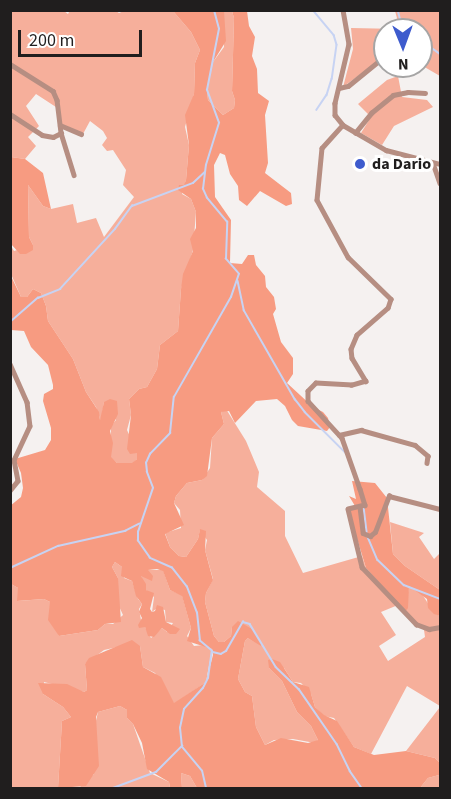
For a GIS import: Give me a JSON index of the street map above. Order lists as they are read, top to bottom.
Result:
{
  "places": ["da Dario"],
  "scale_bar": "200 m",
  "north": "bottom"
}
